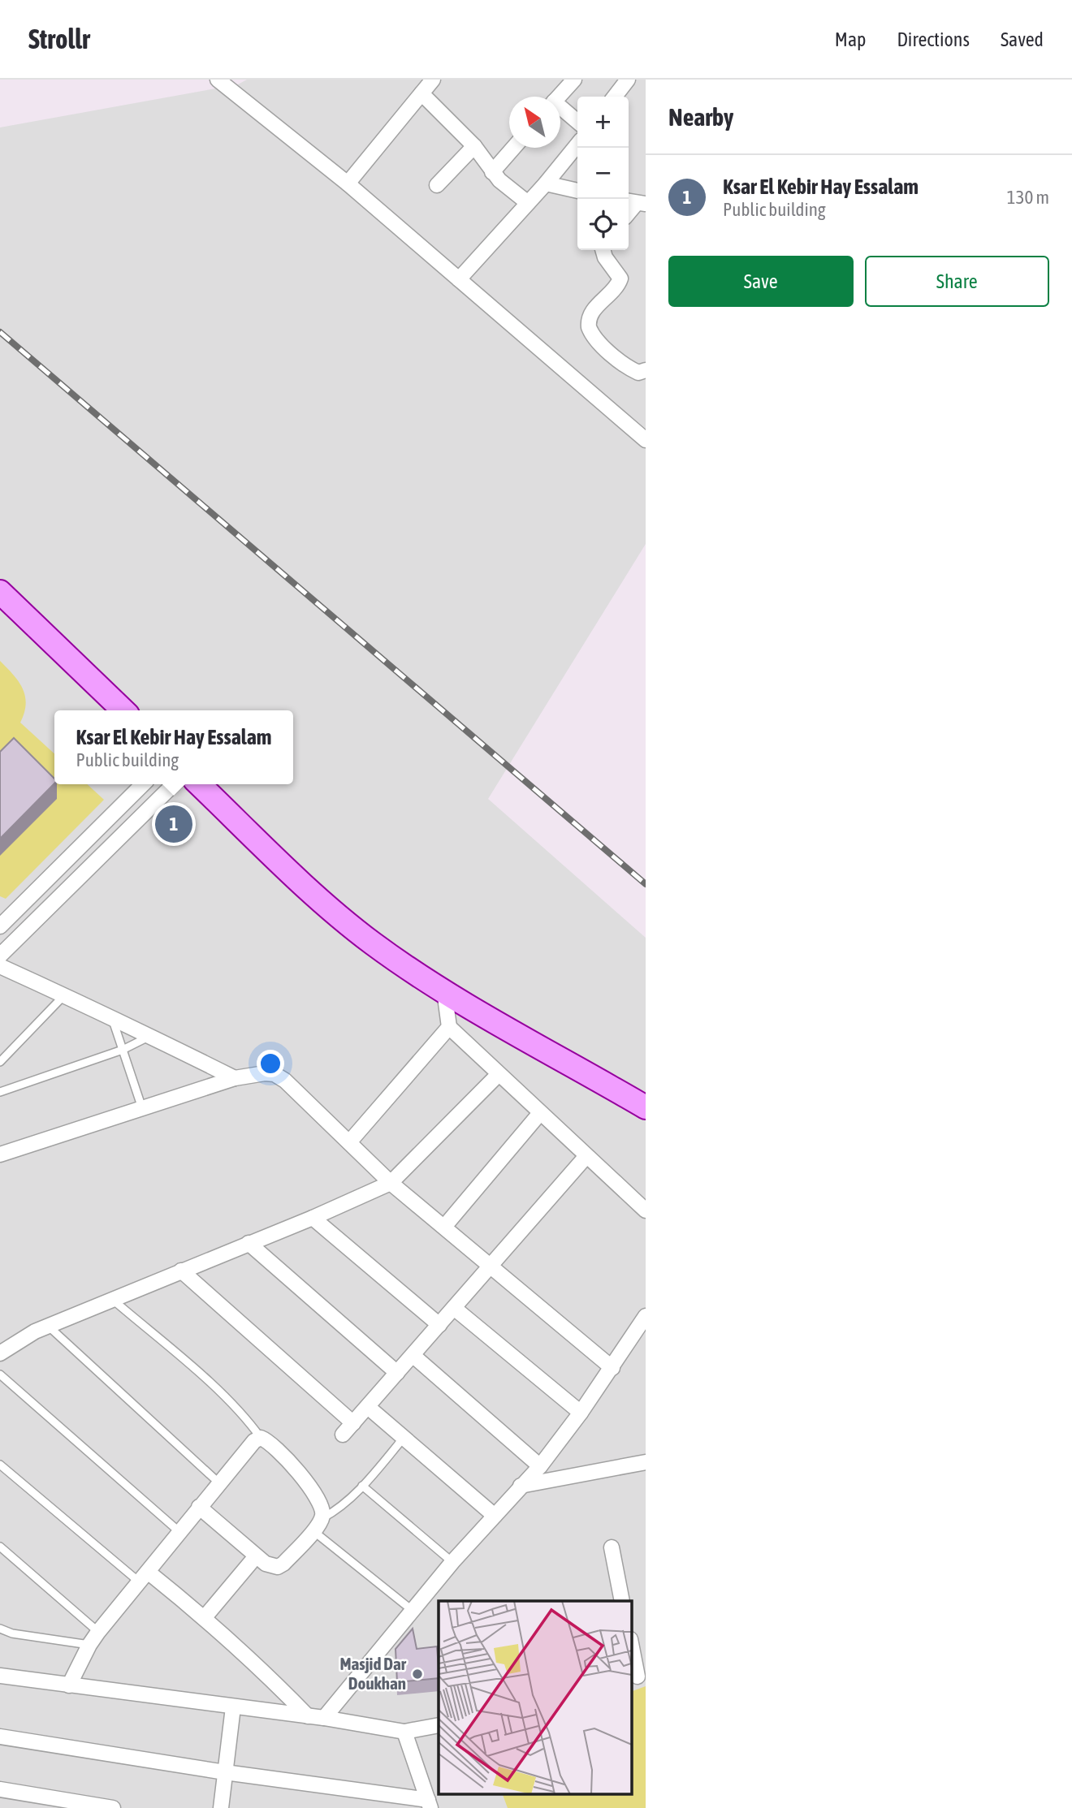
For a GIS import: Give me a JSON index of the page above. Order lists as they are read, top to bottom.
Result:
{
  "places": ["Masjid Dar Doukhan"],
  "north": "top left",
  "page": {
    "header": "Strollr",
    "nav": ["Map", "Directions", "Saved"],
    "heading": "Nearby",
    "map_buttons": ["+", "−"],
    "list": [
      {
        "mark": "1",
        "name": "Ksar El Kebir Hay Essalam",
        "note": "Public building",
        "value": "130 m"
      }
    ],
    "buttons": ["Save", "Share"],
    "popup": ["Ksar El Kebir Hay Essalam", "Public building"],
    "pins": "1"
  }
}
